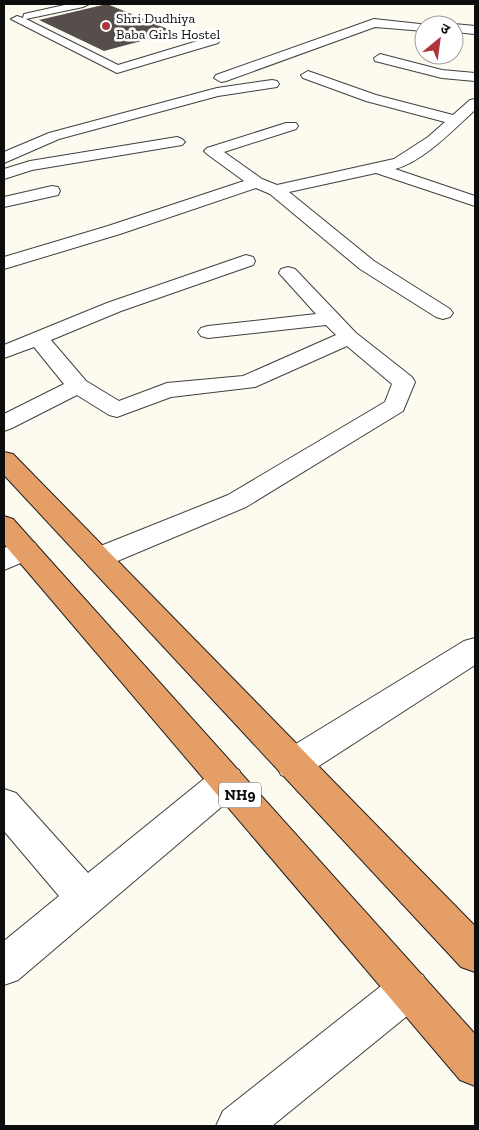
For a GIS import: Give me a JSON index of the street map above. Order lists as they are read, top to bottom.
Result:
{
  "streets": {
    "highway": ["NH9"]
  },
  "places": ["Shri Dudhiya Baba Girls Hostel"],
  "north": "top right"
}
